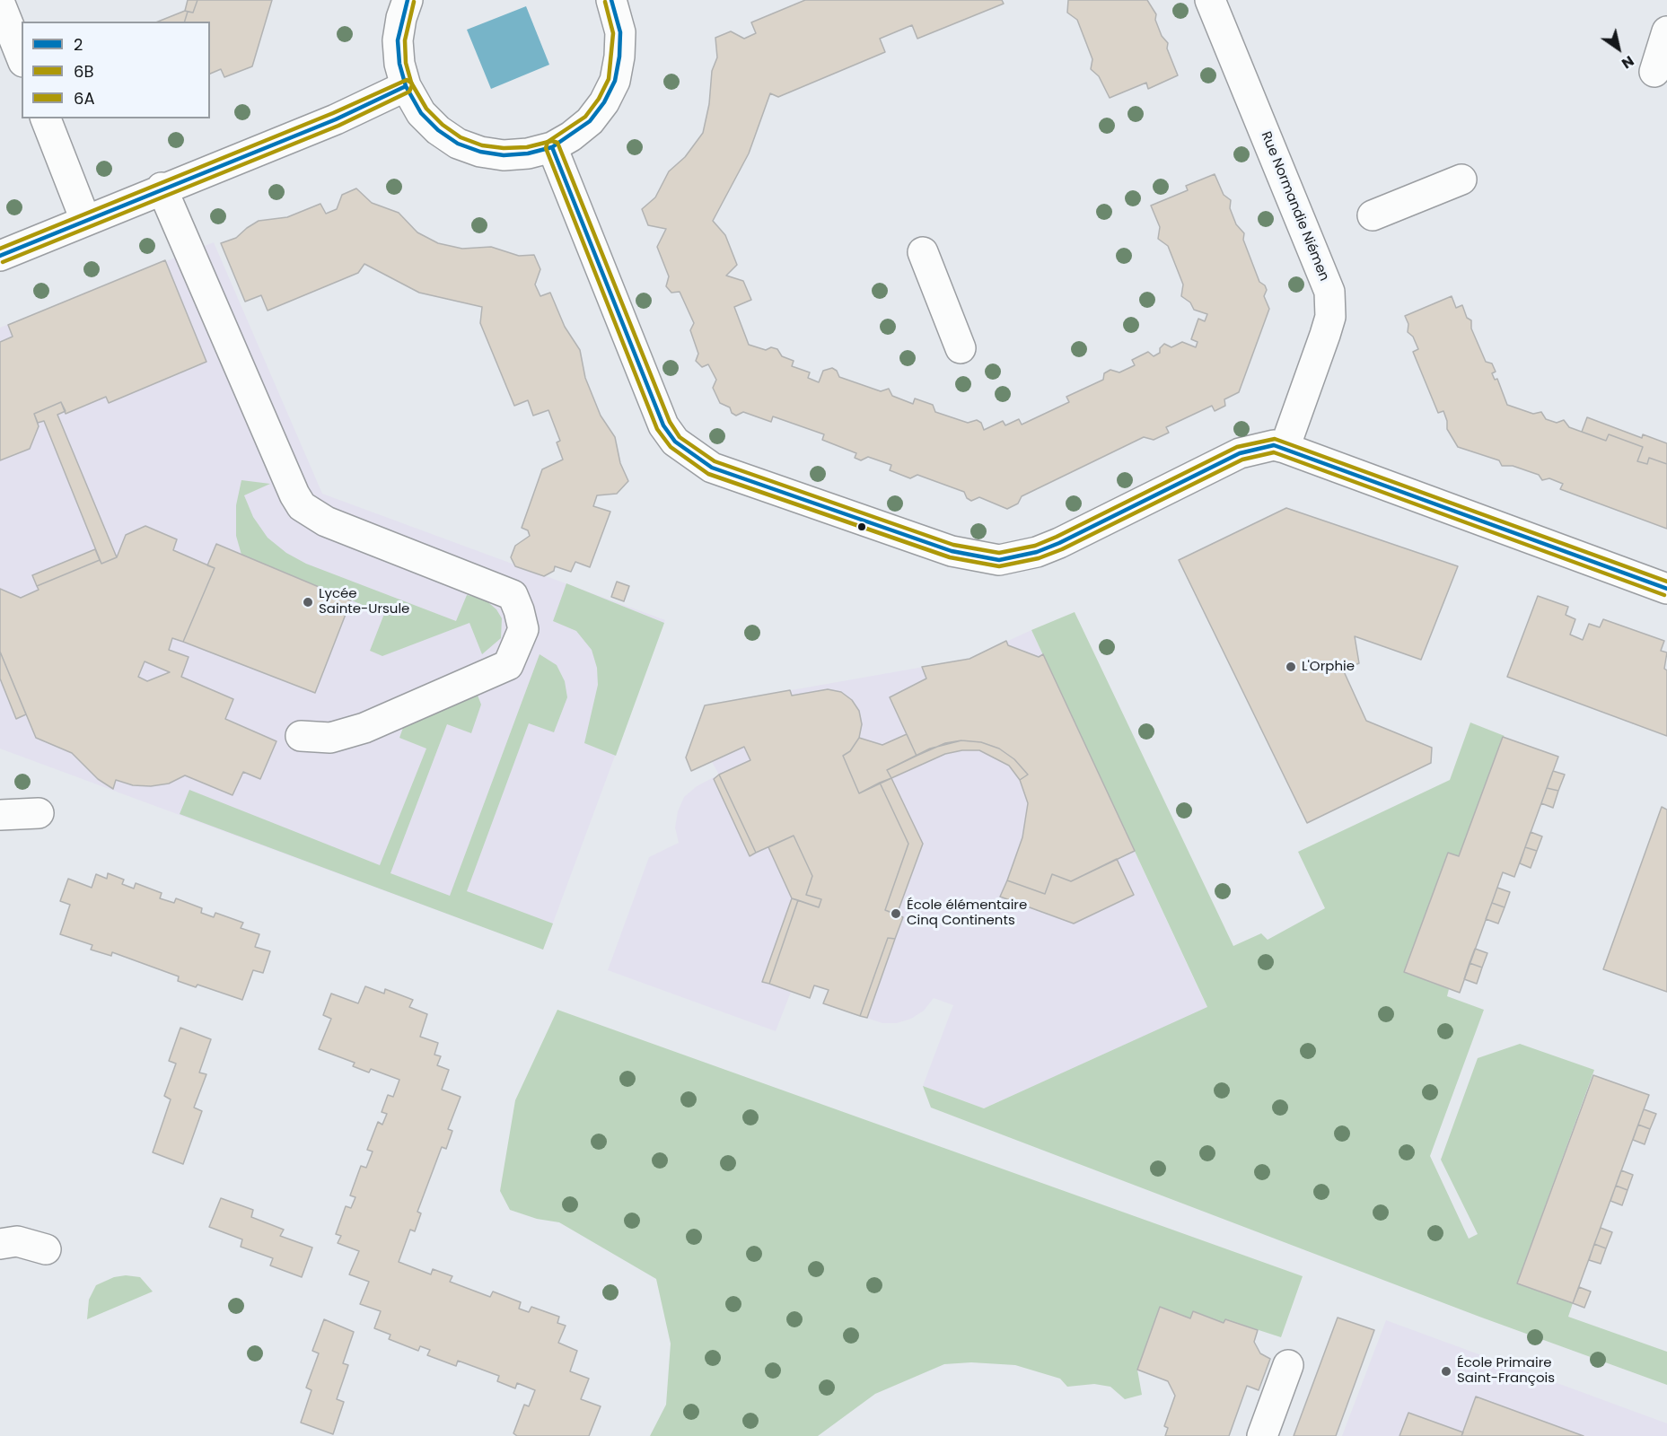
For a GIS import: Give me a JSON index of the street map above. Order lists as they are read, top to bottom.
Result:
{
  "streets": {
    "street": ["Rue Normandie Niémen"]
  },
  "places": [
    "Lycée Sainte-Ursule",
    "L'Orphie",
    "École élémentaire Cinq Continents",
    "École Primaire Saint-François"
  ],
  "lines": ["transit line 2", "transit line 6B", "transit line 6A"],
  "legend": ["2", "6B", "6A"],
  "north": "bottom right"
}
